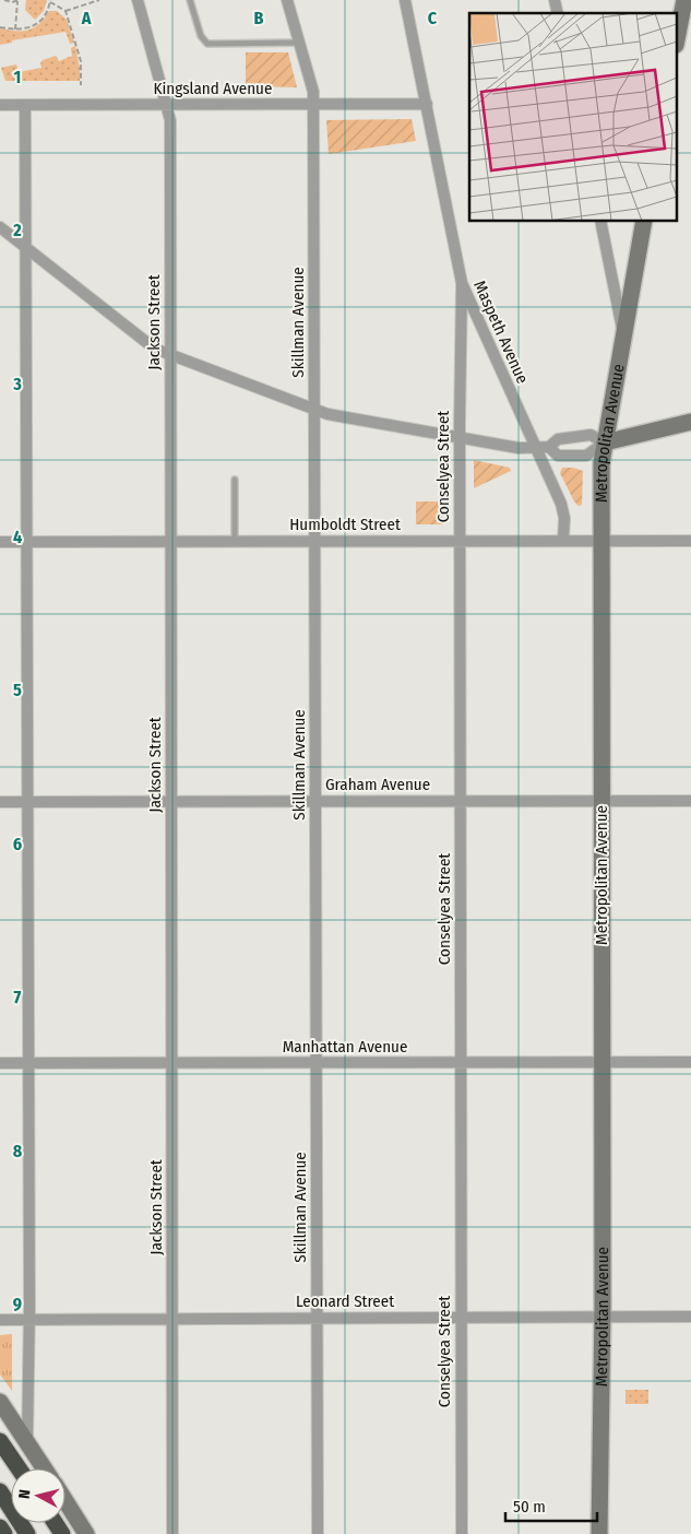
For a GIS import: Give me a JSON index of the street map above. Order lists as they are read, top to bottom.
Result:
{
  "streets": {
    "main road": ["Metropolitan Avenue"],
    "street": [
      "Kingsland Avenue",
      "Jackson Street",
      "Skillman Avenue",
      "Maspeth Avenue",
      "Conselyea Street",
      "Humboldt Street",
      "Graham Avenue",
      "Manhattan Avenue",
      "Leonard Street"
    ]
  },
  "crossings": [
    ["Kingsland Avenue", "Jackson Street"],
    ["Kingsland Avenue", "Skillman Avenue"],
    ["Kingsland Avenue", "Maspeth Avenue"],
    ["Jackson Street", "Humboldt Street"],
    ["Jackson Street", "Graham Avenue"],
    ["Jackson Street", "Manhattan Avenue"],
    ["Jackson Street", "Leonard Street"],
    ["Skillman Avenue", "Humboldt Street"],
    ["Skillman Avenue", "Graham Avenue"],
    ["Skillman Avenue", "Manhattan Avenue"],
    ["Skillman Avenue", "Leonard Street"],
    ["Maspeth Avenue", "Conselyea Street"],
    ["Maspeth Avenue", "Humboldt Street"],
    ["Metropolitan Avenue", "Humboldt Street"],
    ["Metropolitan Avenue", "Graham Avenue"],
    ["Metropolitan Avenue", "Manhattan Avenue"],
    ["Metropolitan Avenue", "Leonard Street"],
    ["Conselyea Street", "Humboldt Street"],
    ["Conselyea Street", "Graham Avenue"],
    ["Conselyea Street", "Manhattan Avenue"],
    ["Conselyea Street", "Leonard Street"]
  ],
  "scale_bar": "50 m",
  "north": "left",
  "grid": {
    "columns": ["A", "B", "C"],
    "rows": [
      "1",
      "2",
      "3",
      "4",
      "5",
      "6",
      "7",
      "8",
      "9"
    ]
  }
}
